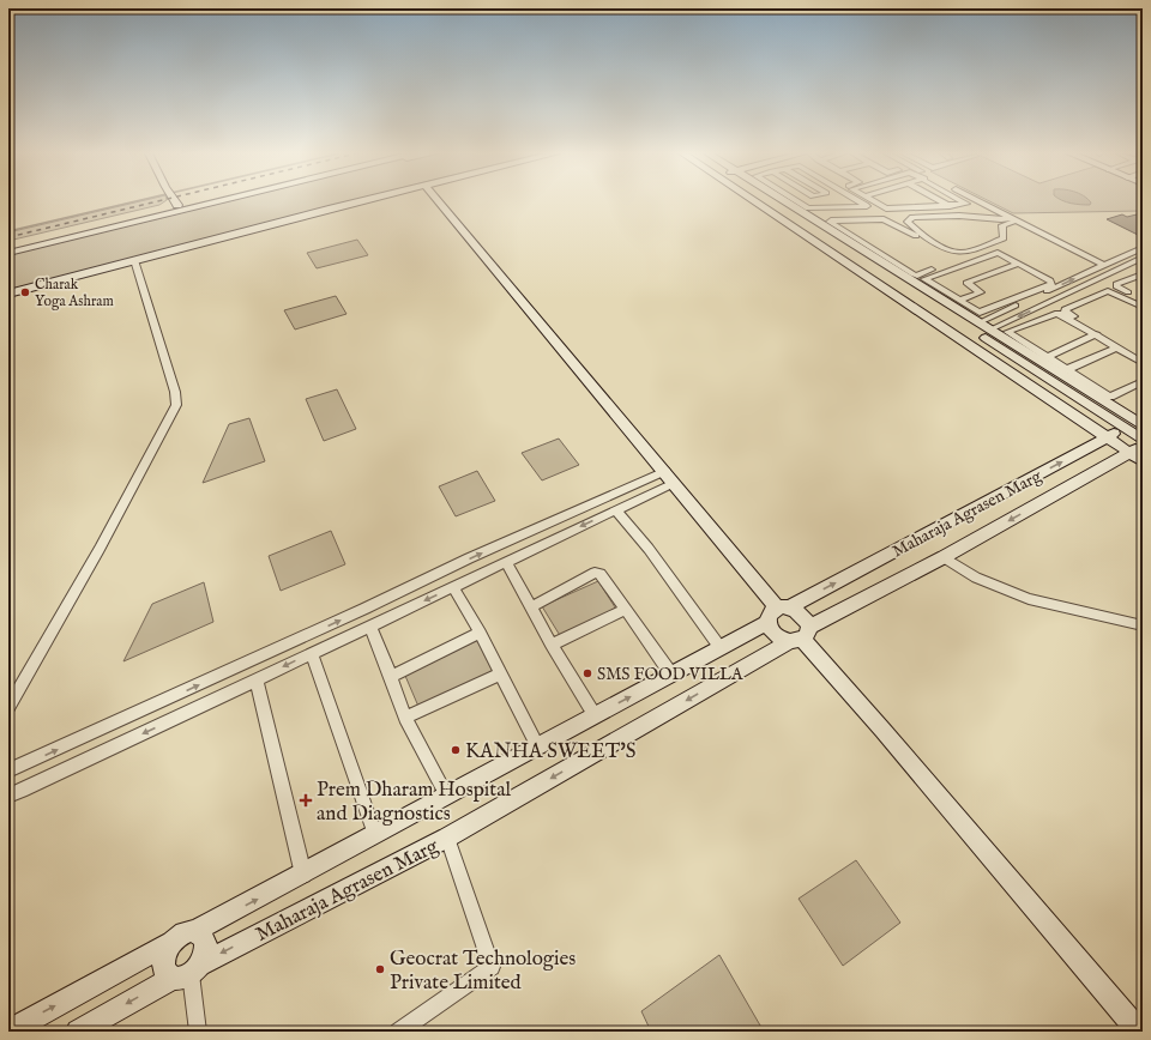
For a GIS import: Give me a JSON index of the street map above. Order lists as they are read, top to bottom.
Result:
{
  "streets": {
    "street": ["Maharaja Agrasen Marg"]
  },
  "places": {
    "other": [
      "Charak Yoga Ashram",
      "SMS FOOD VILLA",
      "KANHA SWEET'S",
      "Geocrat Technologies Private Limited"
    ],
    "health": ["Prem Dharam Hospital and Diagnostics"]
  }
}
